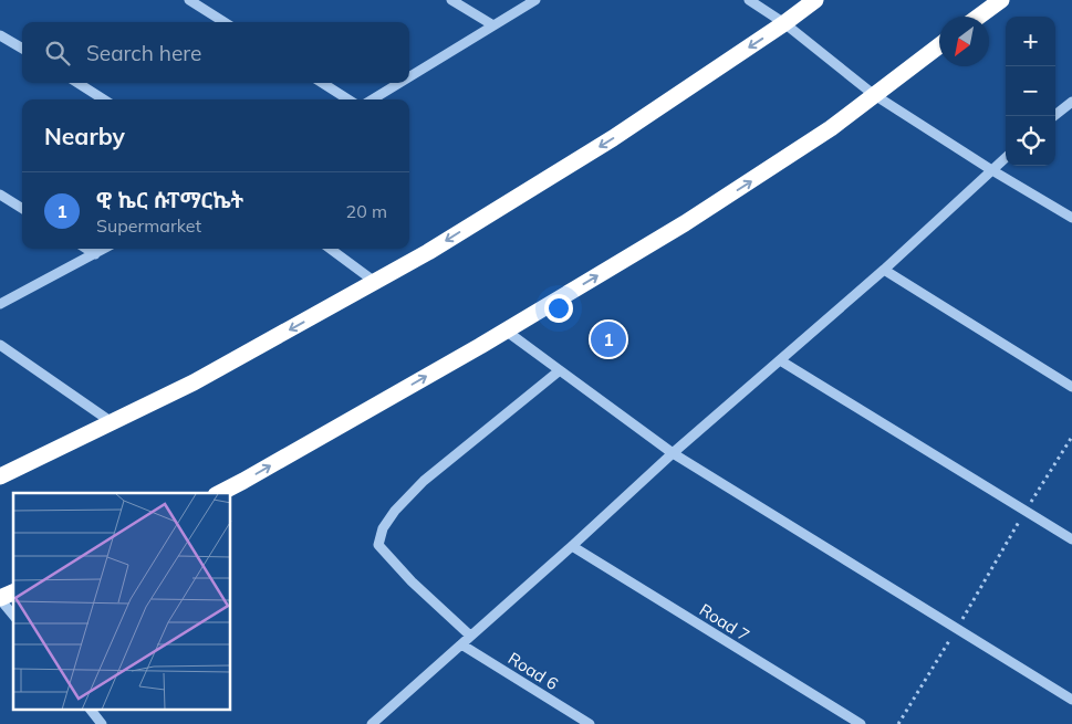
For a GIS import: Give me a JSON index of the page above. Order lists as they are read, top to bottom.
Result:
{
  "streets": {
    "street": ["Road 7", "Road 6"]
  },
  "north": "bottom left",
  "page": {
    "map_buttons": ["+", "−"],
    "search": "Search here",
    "heading": "Nearby",
    "list": [
      {
        "mark": "1",
        "name": "ዊ ኬር ሱፐማርኬት",
        "note": "Supermarket",
        "value": "20 m"
      }
    ],
    "pins": "1"
  }
}
